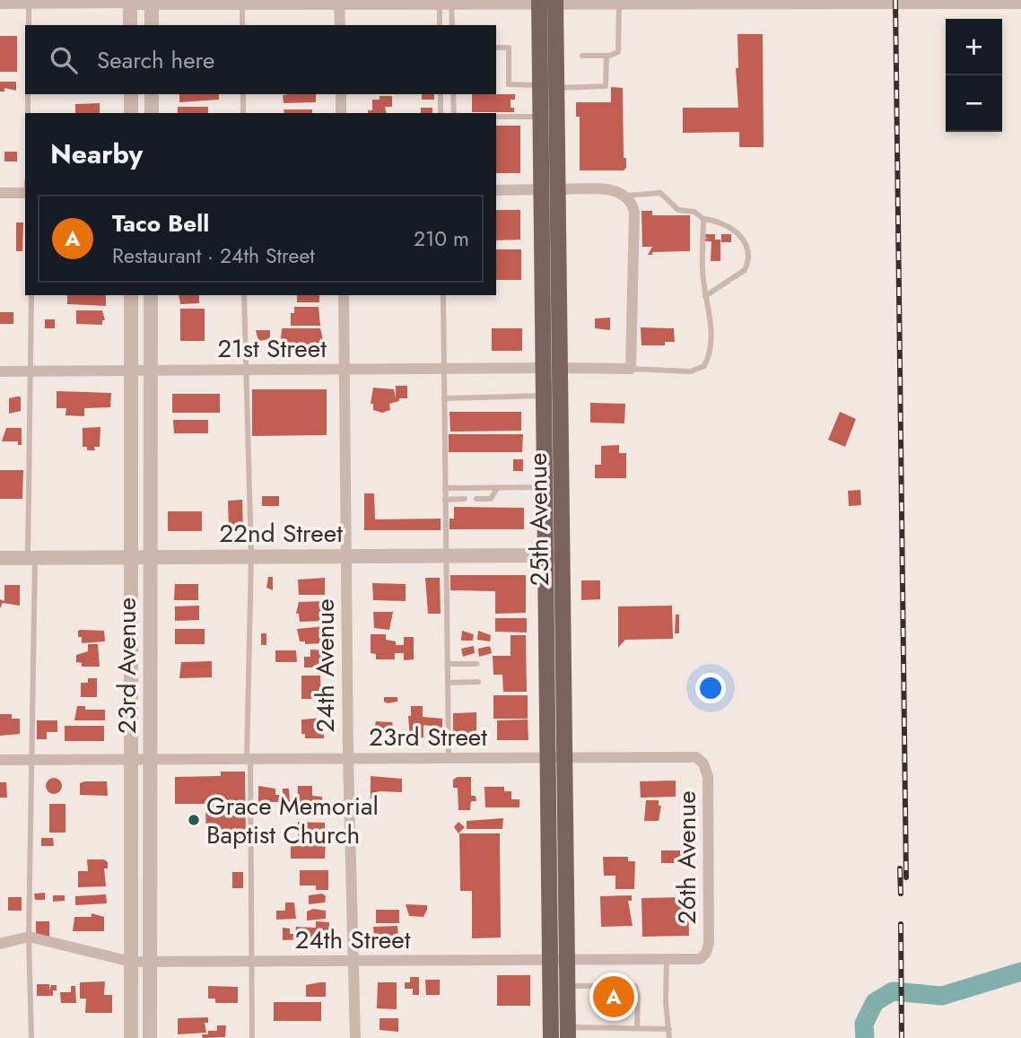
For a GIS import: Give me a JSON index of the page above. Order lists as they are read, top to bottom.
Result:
{
  "streets": {
    "main road": ["25th Avenue"],
    "street": [
      "21st Street",
      "22nd Street",
      "23rd Avenue",
      "24th Avenue",
      "23rd Street",
      "26th Avenue",
      "24th Street"
    ]
  },
  "crossings": [
    ["21st Street", "25th Avenue"],
    ["21st Street", "23rd Avenue"],
    ["21st Street", "24th Avenue"],
    ["25th Avenue", "22nd Street"],
    ["25th Avenue", "23rd Street"],
    ["25th Avenue", "24th Street"],
    ["22nd Street", "23rd Avenue"],
    ["22nd Street", "24th Avenue"],
    ["23rd Avenue", "23rd Street"],
    ["23rd Avenue", "24th Street"],
    ["24th Avenue", "23rd Street"],
    ["24th Avenue", "24th Street"],
    ["23rd Street", "26th Avenue"],
    ["26th Avenue", "24th Street"]
  ],
  "places": ["Grace Memorial Baptist Church"],
  "page": {
    "map_buttons": ["+", "−"],
    "search": "Search here",
    "heading": "Nearby",
    "list": [
      {
        "mark": "A",
        "name": "Taco Bell",
        "note": "Restaurant · 24th Street",
        "value": "210 m"
      }
    ],
    "pins": "A"
  }
}
